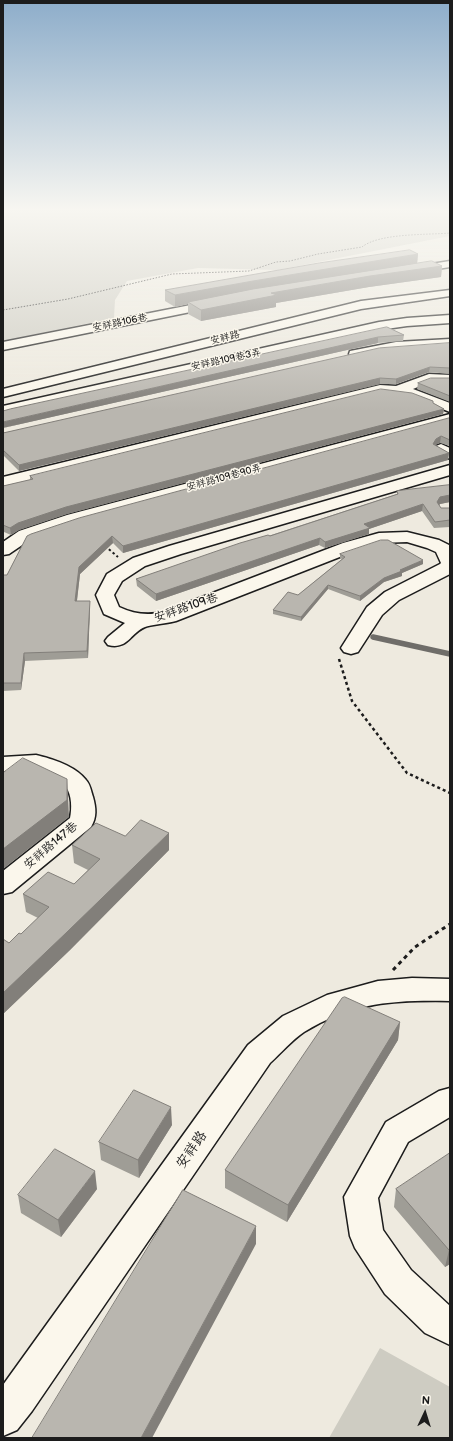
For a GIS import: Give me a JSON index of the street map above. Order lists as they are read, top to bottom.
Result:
{
  "streets": {
    "street": [
      "安祥路106巷",
      "安祥路",
      "安祥路109巷3弄",
      "安祥路109巷90弄",
      "安祥路109巷",
      "安祥路147巷"
    ]
  },
  "north": "top"
}
